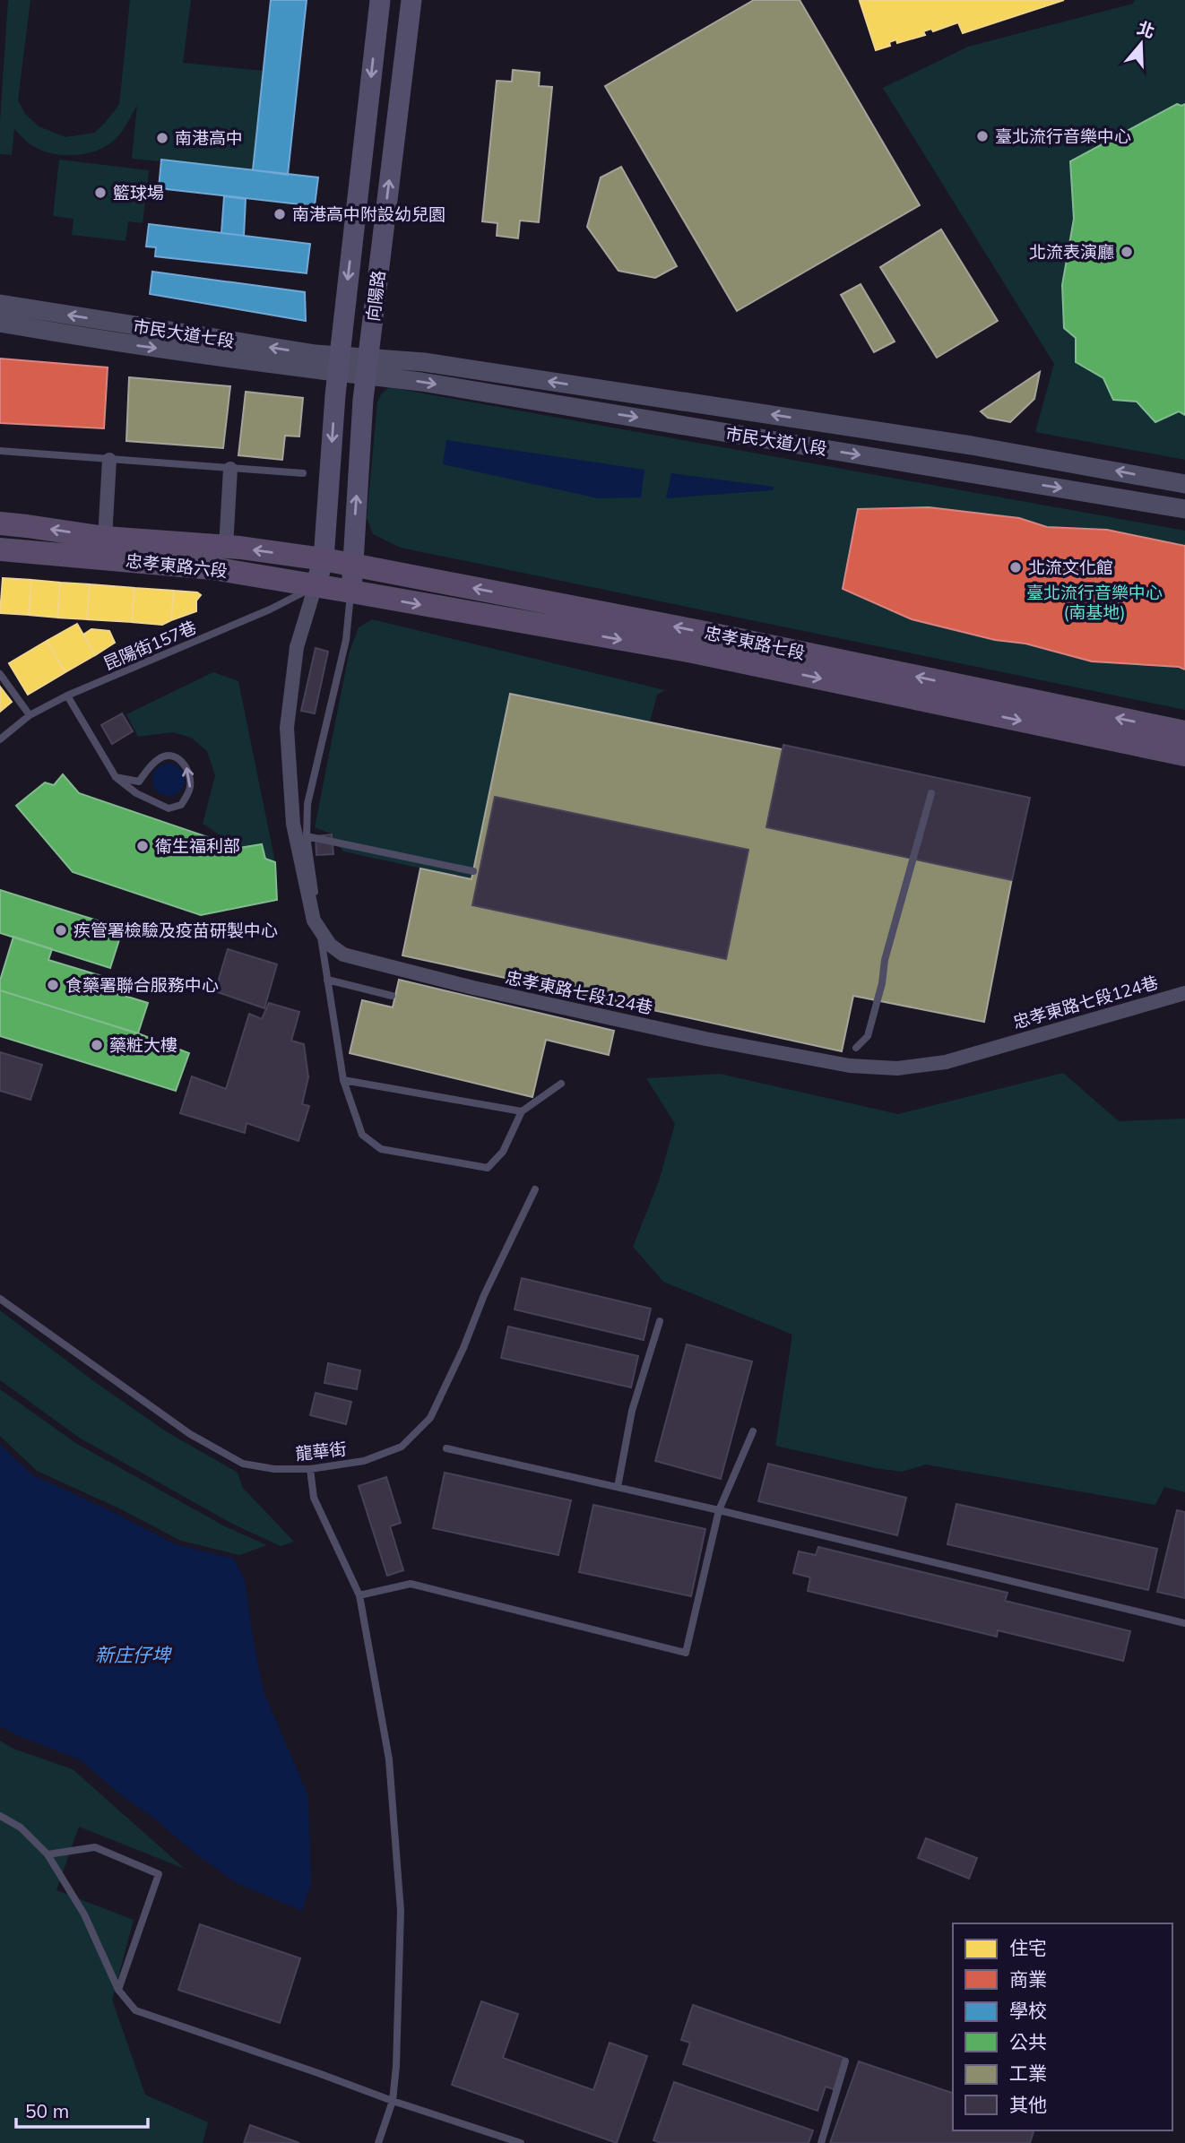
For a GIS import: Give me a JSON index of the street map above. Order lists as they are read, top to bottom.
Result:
{
  "streets": {
    "main road": ["向陽路", "忠孝東路六段", "忠孝東路七段"],
    "street": ["市民大道七段", "市民大道八段", "忠孝東路七段124巷"],
    "lane": ["昆陽街157巷", "龍華街"]
  },
  "crossings": [
    ["向陽路", "市民大道七段"],
    ["向陽路", "市民大道八段"],
    ["向陽路", "忠孝東路六段"],
    ["向陽路", "忠孝東路七段"],
    ["向陽路", "昆陽街157巷"],
    ["向陽路", "忠孝東路七段124巷"],
    ["市民大道七段", "市民大道八段"],
    ["忠孝東路六段", "忠孝東路七段"],
    ["忠孝東路六段", "昆陽街157巷"],
    ["忠孝東路六段", "忠孝東路七段124巷"],
    ["昆陽街157巷", "忠孝東路七段124巷"]
  ],
  "water": ["新庄仔埤"],
  "parks": ["臺北流行音樂中心 (南基地)"],
  "places": [
    "臺北流行音樂中心",
    "南港高中",
    "籃球場",
    "南港高中附設幼兒園",
    "北流表演廳",
    "北流文化館",
    "衛生福利部",
    "疾管署檢驗及疫苗研製中心",
    "食藥署聯合服務中心",
    "藥粧大樓"
  ],
  "legend": [
    "住宅",
    "商業",
    "學校",
    "公共",
    "工業",
    "其他"
  ],
  "scale_bar": "50 m",
  "north": "top"
}
